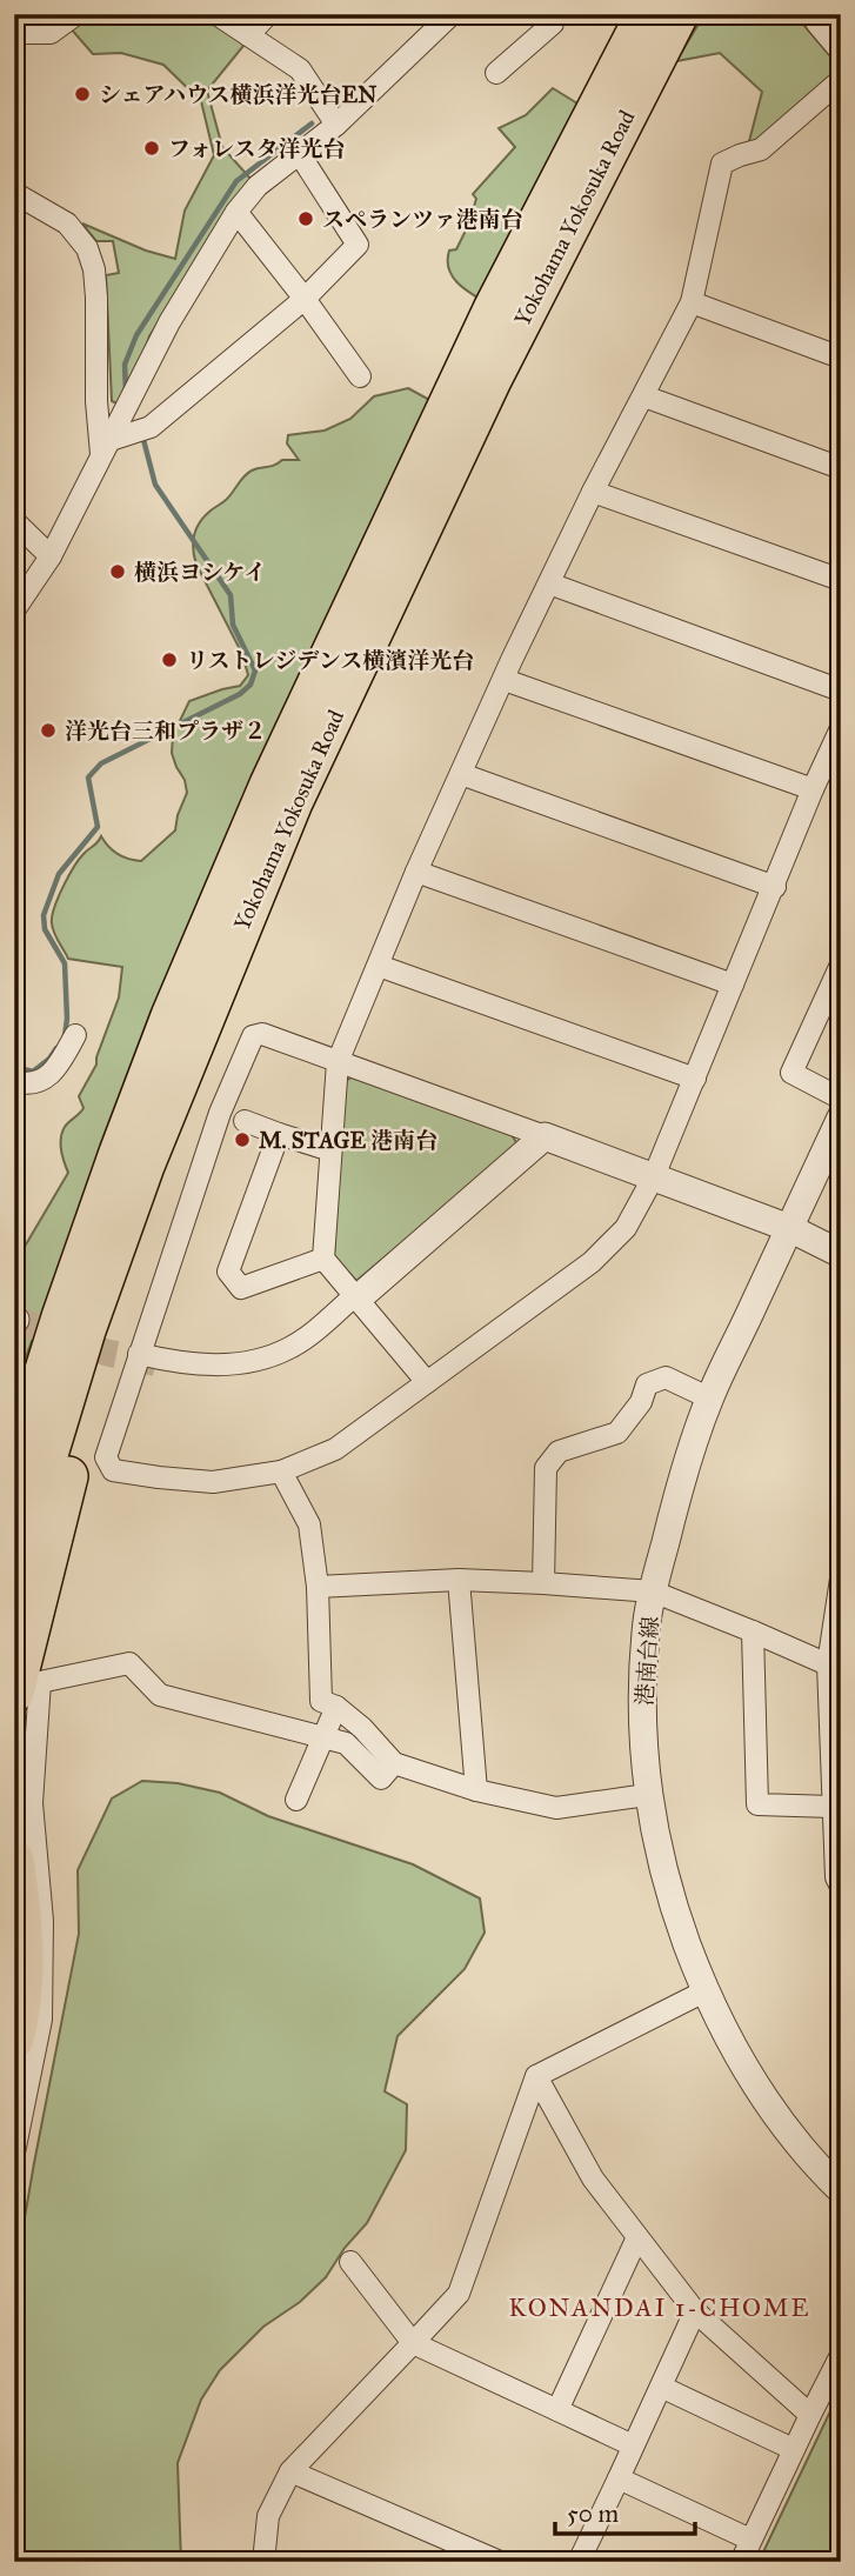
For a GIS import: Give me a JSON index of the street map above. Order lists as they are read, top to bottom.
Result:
{
  "streets": {
    "highway": ["Yokohama Yokosuka Road"],
    "street": ["港南台線"]
  },
  "districts": ["KONANDAI 1-CHOME"],
  "places": [
    "シェアハウス横浜洋光台EN",
    "フォレスタ洋光台",
    "スペランツァ港南台",
    "横浜ヨシケイ",
    "リストレジデンス横濱洋光台",
    "洋光台三和プラザ２",
    "M. STAGE 港南台"
  ],
  "scale_bar": "50 m"
}
